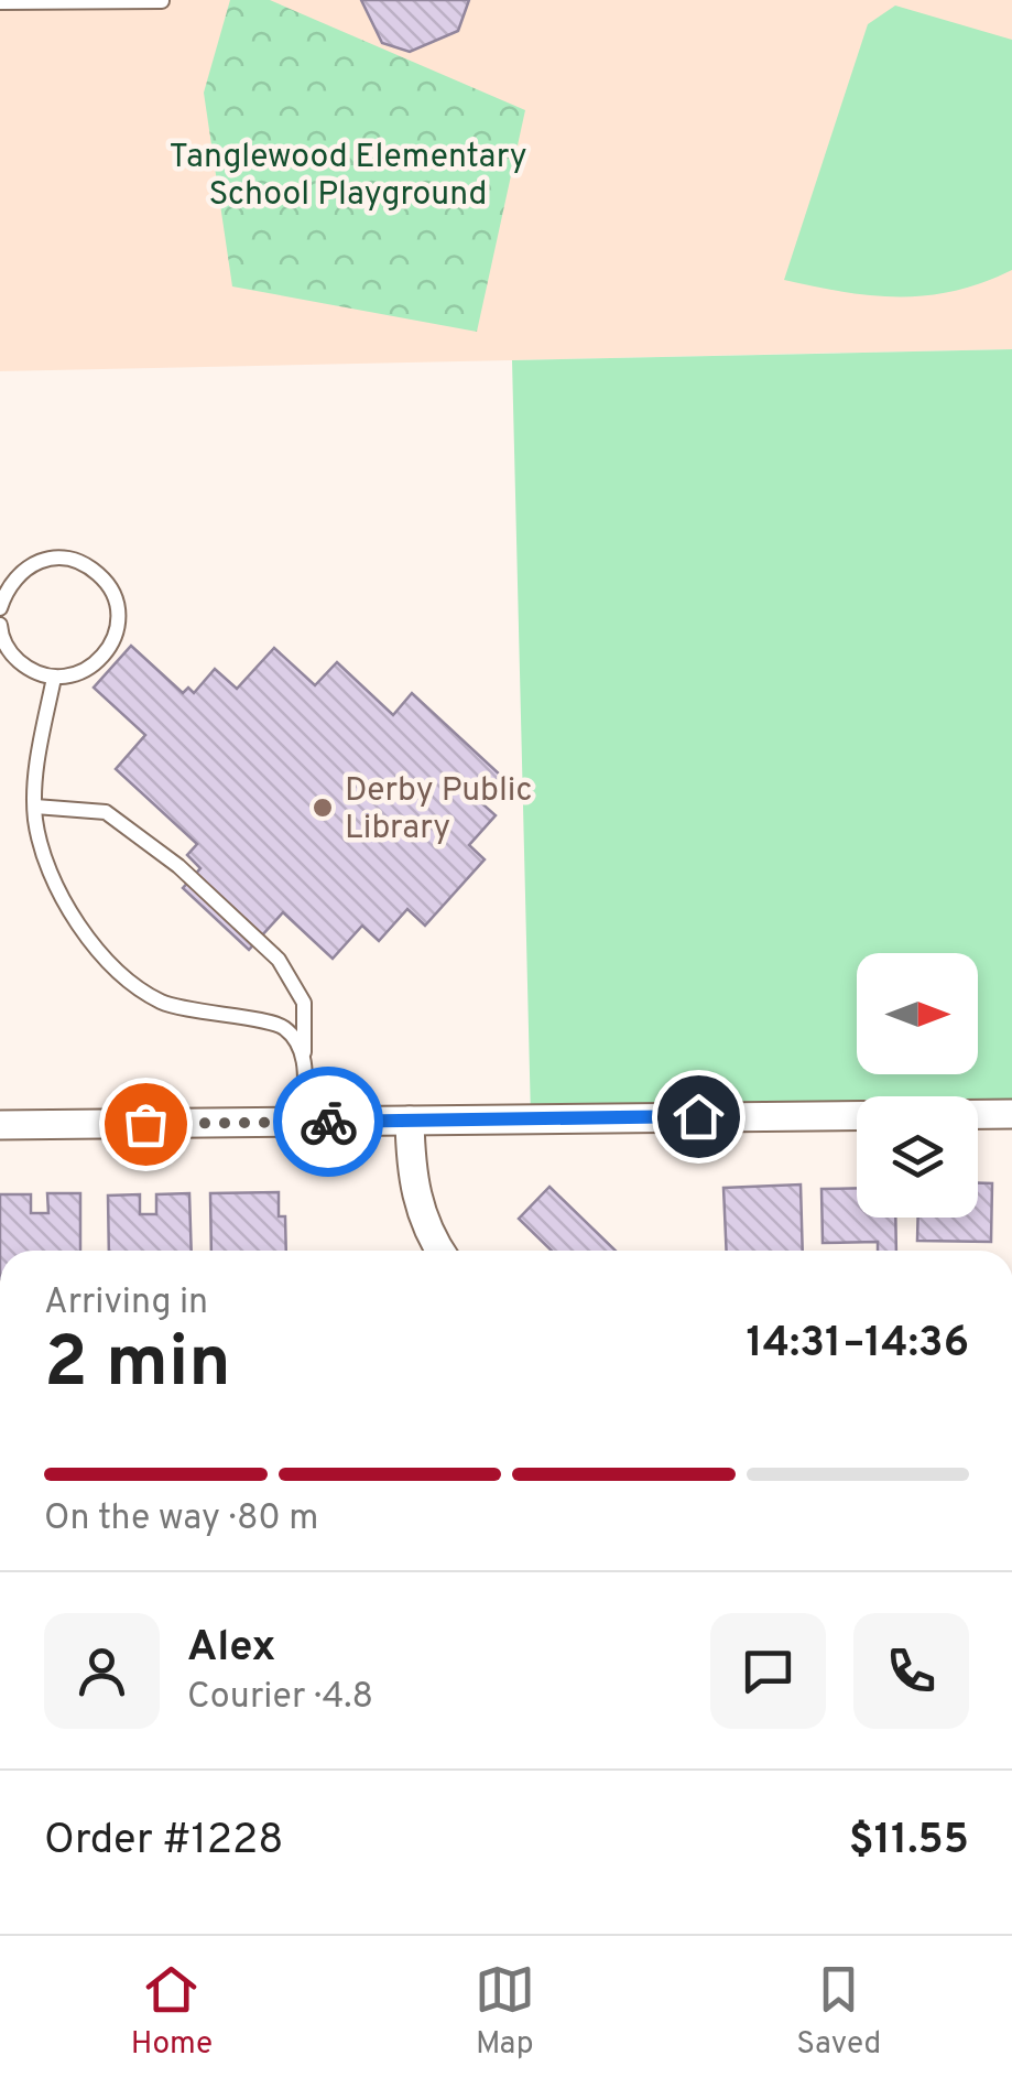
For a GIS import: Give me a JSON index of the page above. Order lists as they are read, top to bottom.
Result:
{
  "parks": ["Tanglewood Elementary School Playground"],
  "places": ["Derby Public Library"],
  "north": "right",
  "page": {
    "heading": ["2 min", "Arriving in", "14:31–14:36"],
    "panel": [
      "Alex",
      "Courier · 4.8",
      "Order #1228",
      "$11.55"
    ],
    "bar": "On the way · 80 m",
    "tabs": ["Home", "Map", "Saved"]
  }
}
